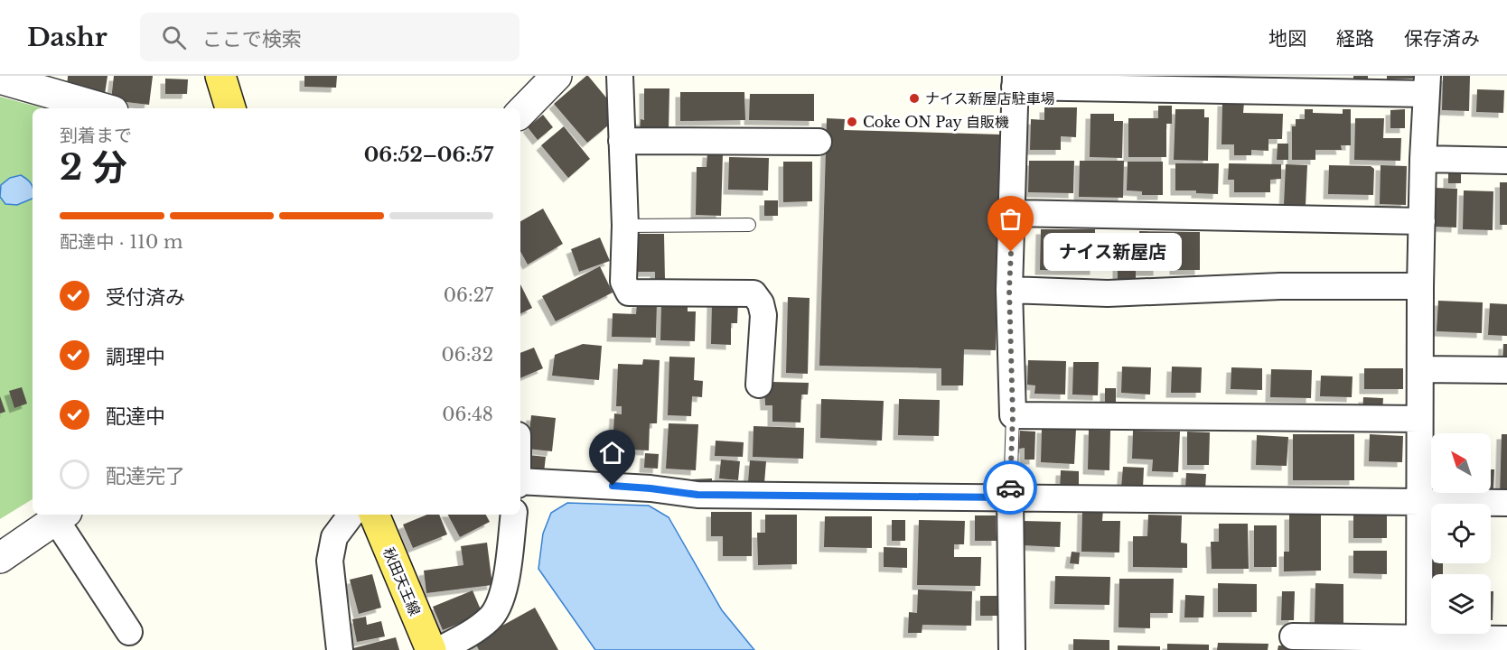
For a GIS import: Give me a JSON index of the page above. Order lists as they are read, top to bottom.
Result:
{
  "streets": {
    "main road": ["秋田天王線"]
  },
  "places": ["ナイス新屋店駐車場", "Coke ON Pay 自販機", "ナイス新屋店"],
  "north": "top left",
  "page": {
    "header": "Dashr",
    "search": "ここで検索",
    "nav": ["地図", "経路", "保存済み"],
    "heading": ["2 分", "到着まで", "06:52–06:57"],
    "bar": "配達中 · 110 m",
    "bubble": "ナイス新屋店",
    "list": [
      ["受付済み", "06:27"],
      ["調理中", "06:32"],
      ["配達中", "06:48"],
      "配達完了"
    ]
  }
}
